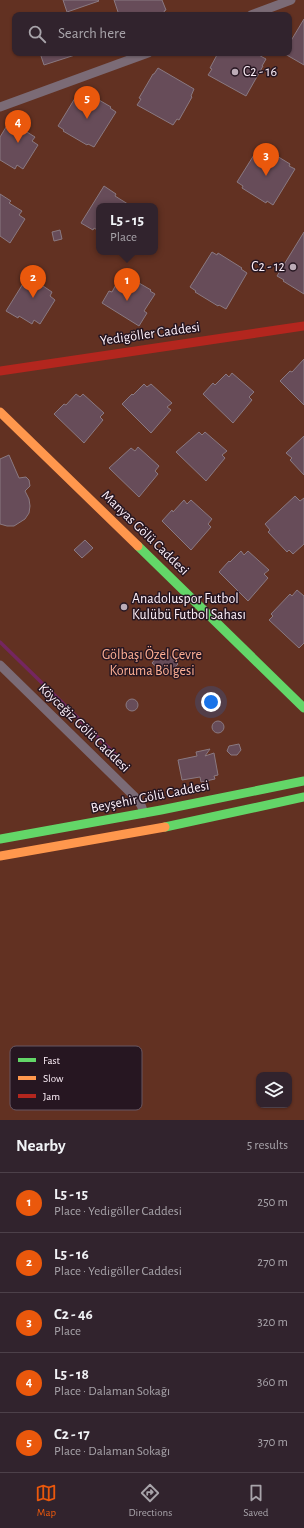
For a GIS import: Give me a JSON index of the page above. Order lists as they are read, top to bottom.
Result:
{
  "streets": {
    "street": [
      "Yedigöller Caddesi",
      "Manyas Gölü Caddesi",
      "Köyceğiz Gölü Caddesi",
      "Beyşehir Gölü Caddesi"
    ]
  },
  "crossings": [
    ["Köyceğiz Gölü Caddesi", "Beyşehir Gölü Caddesi"]
  ],
  "parks": ["Gölbaşı Özel Çevre Koruma Bölgesi"],
  "places": ["C2 - 16", "C2 - 12", "Anadoluspor Futbol Kulübü Futbol Sahası"],
  "legend": ["Fast", "Slow", "Jam"],
  "page": {
    "search": "Search here",
    "pins": [
      "5",
      "4",
      "3",
      "2",
      "1"
    ],
    "popup": ["L5 - 15", "Place"],
    "heading": ["Nearby", "5 results"],
    "list": [
      {
        "mark": "1",
        "name": "L5 - 15",
        "note": "Place · Yedigöller Caddesi",
        "value": "250 m"
      },
      {
        "mark": "2",
        "name": "L5 - 16",
        "note": "Place · Yedigöller Caddesi",
        "value": "270 m"
      },
      {
        "mark": "3",
        "name": "C2 - 46",
        "note": "Place",
        "value": "320 m"
      },
      {
        "mark": "4",
        "name": "L5 - 18",
        "note": "Place · Dalaman Sokağı",
        "value": "360 m"
      },
      {
        "mark": "5",
        "name": "C2 - 17",
        "note": "Place · Dalaman Sokağı",
        "value": "370 m"
      }
    ],
    "nav": ["Map", "Directions", "Saved"]
  }
}
